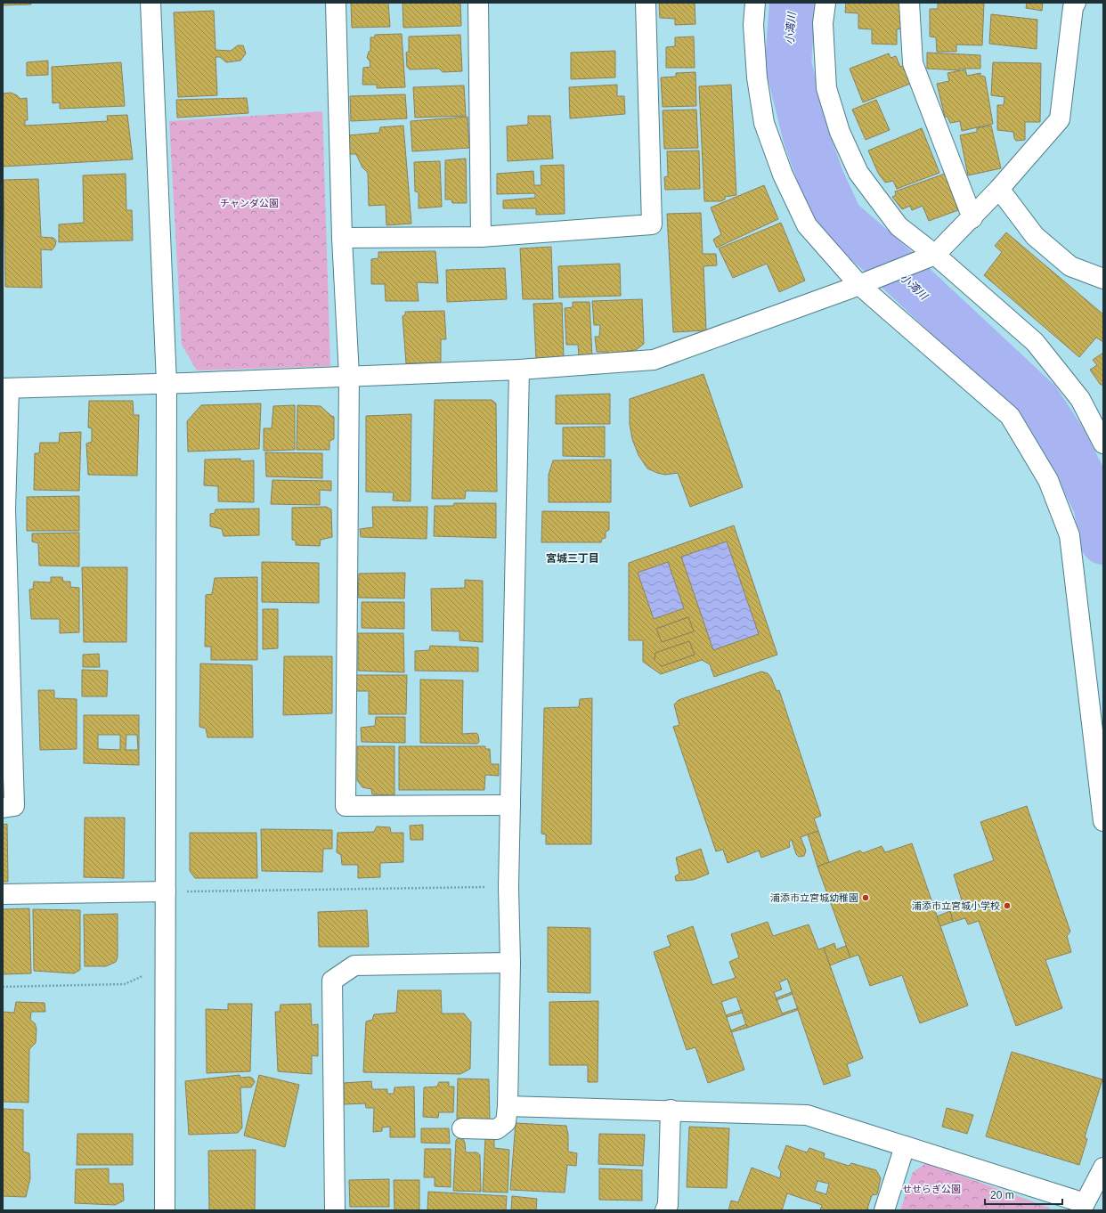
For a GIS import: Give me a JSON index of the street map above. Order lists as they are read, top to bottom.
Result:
{
  "districts": ["宮城三丁目"],
  "water": ["小湾川"],
  "parks": ["チャンダ公園", "せせらぎ公園"],
  "places": ["浦添市立宮城幼稚園", "浦添市立宮城小学校"],
  "scale_bar": "20 m"
}
